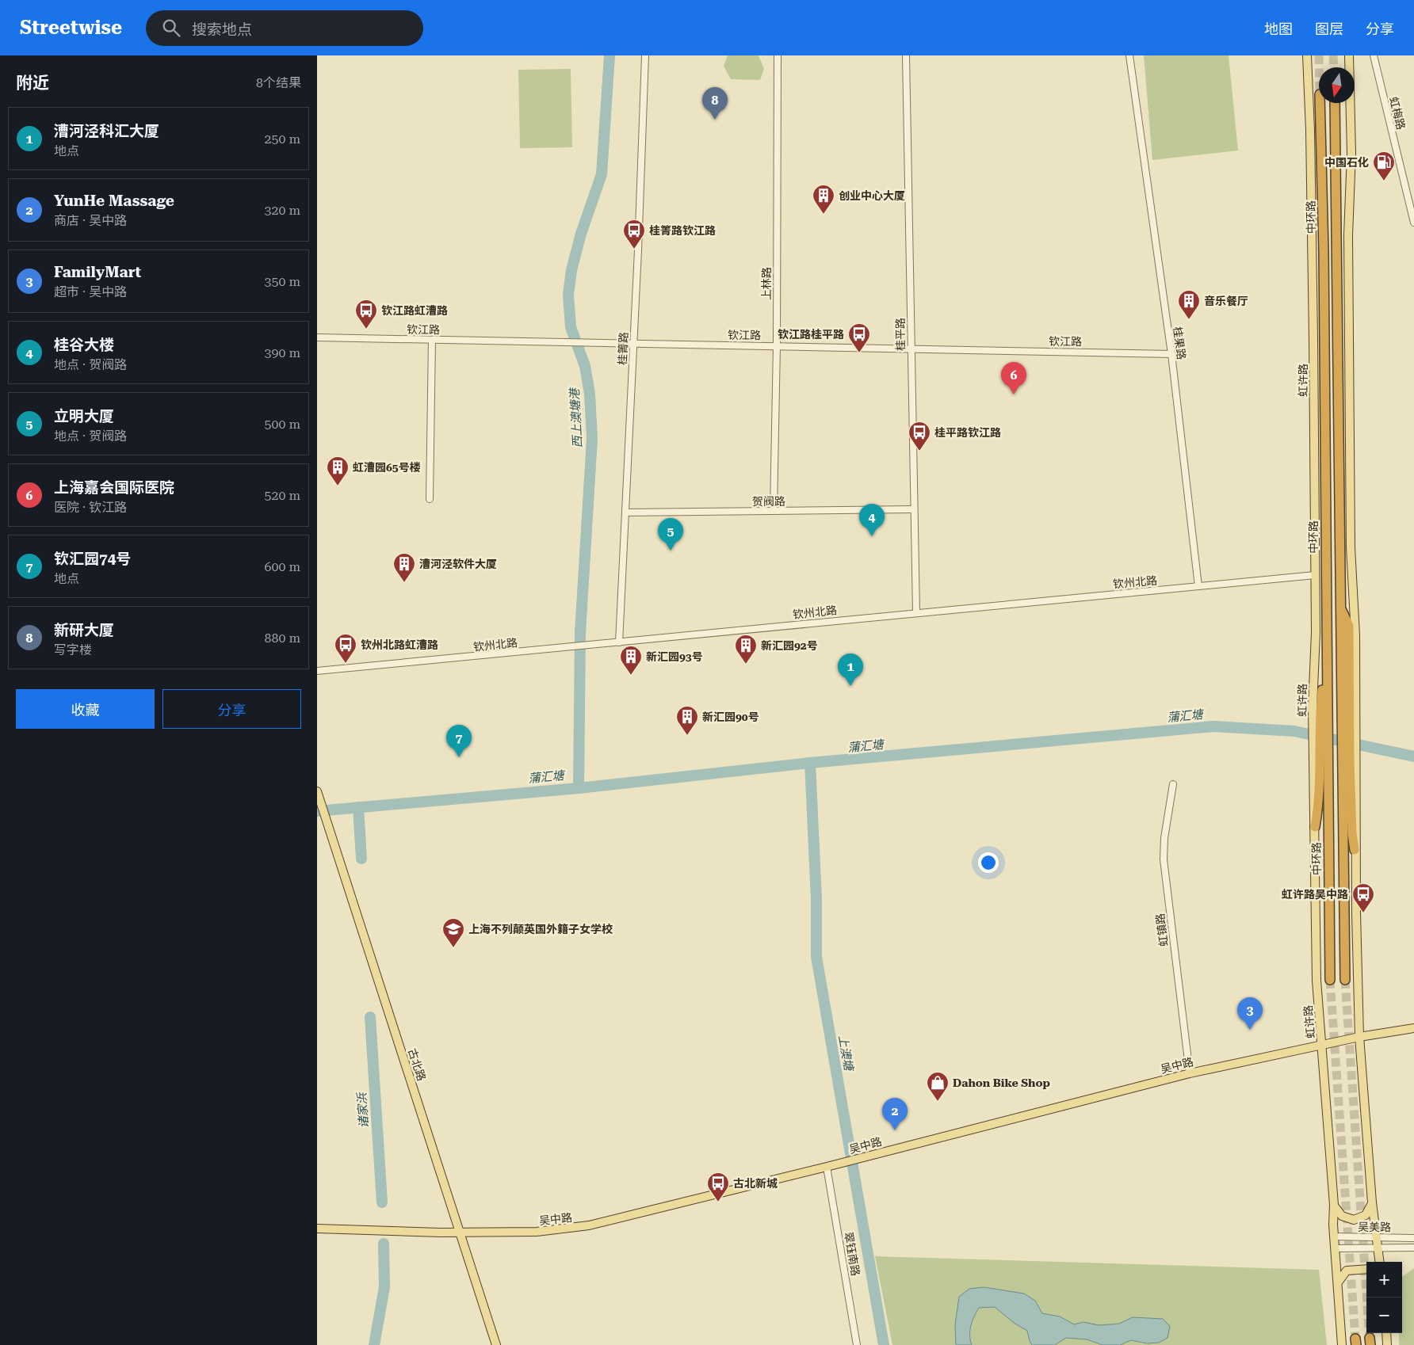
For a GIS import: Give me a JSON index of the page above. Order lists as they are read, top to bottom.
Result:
{
  "streets": {
    "highway": ["中环路"],
    "main road": ["虹许路", "古北路", "吴中路"],
    "street": [
      "虹梅路",
      "上林路",
      "钦江路",
      "桂平路",
      "桂果路",
      "桂箐路",
      "贺阀路",
      "钦州北路",
      "虹镇路",
      "吴美路",
      "翠钰南路"
    ]
  },
  "crossings": [
    ["中环路", "虹许路"],
    ["上林路", "钦江路"],
    ["上林路", "贺阀路"],
    ["钦江路", "桂平路"],
    ["钦江路", "桂果路"],
    ["钦江路", "桂箐路"],
    ["桂平路", "贺阀路"],
    ["桂平路", "钦州北路"],
    ["桂果路", "钦州北路"],
    ["桂箐路", "贺阀路"],
    ["桂箐路", "钦州北路"],
    ["虹许路", "钦州北路"],
    ["虹许路", "吴中路"],
    ["虹许路", "吴美路"],
    ["虹镇路", "吴中路"],
    ["古北路", "吴中路"],
    ["吴中路", "翠钰南路"]
  ],
  "water": [
    "西上澳塘港",
    "蒲汇塘",
    "上澳塘",
    "诸家浜"
  ],
  "places": {
    "fuel station": ["中国石化"],
    "building": [
      "创业中心大厦",
      "音乐餐厅",
      "虹漕园65号楼",
      "漕河泾软件大厦",
      "新汇园92号",
      "新汇园93号",
      "新汇园90号"
    ],
    "bus stop": [
      "桂箐路钦江路",
      "钦江路虹漕路",
      "钦江路桂平路",
      "桂平路钦江路",
      "钦州北路虹漕路",
      "虹许路吴中路",
      "古北新城"
    ],
    "school or university": ["上海不列颠英国外籍子女学校"],
    "shop": ["Dahon Bike Shop"]
  },
  "north": "bottom",
  "page": {
    "header": "Streetwise",
    "search": "搜索地点",
    "nav": ["地图", "图层", "分享"],
    "heading": ["附近", "8个结果"],
    "pins": [
      "8",
      "6",
      "4",
      "5",
      "1",
      "7",
      "3",
      "2"
    ],
    "list": [
      {
        "mark": "1",
        "name": "漕河泾科汇大厦",
        "note": "地点",
        "value": "250 m"
      },
      {
        "mark": "2",
        "name": "YunHe Massage",
        "note": "商店 · 吴中路",
        "value": "320 m"
      },
      {
        "mark": "3",
        "name": "FamilyMart",
        "note": "超市 · 吴中路",
        "value": "350 m"
      },
      {
        "mark": "4",
        "name": "桂谷大楼",
        "note": "地点 · 贺阀路",
        "value": "390 m"
      },
      {
        "mark": "5",
        "name": "立明大厦",
        "note": "地点 · 贺阀路",
        "value": "500 m"
      },
      {
        "mark": "6",
        "name": "上海嘉会国际医院",
        "note": "医院 · 钦江路",
        "value": "520 m"
      },
      {
        "mark": "7",
        "name": "钦汇园74号",
        "note": "地点",
        "value": "600 m"
      },
      {
        "mark": "8",
        "name": "新研大厦",
        "note": "写字楼",
        "value": "880 m"
      }
    ],
    "buttons": ["收藏", "分享"],
    "map_buttons": ["+", "−"]
  }
}
